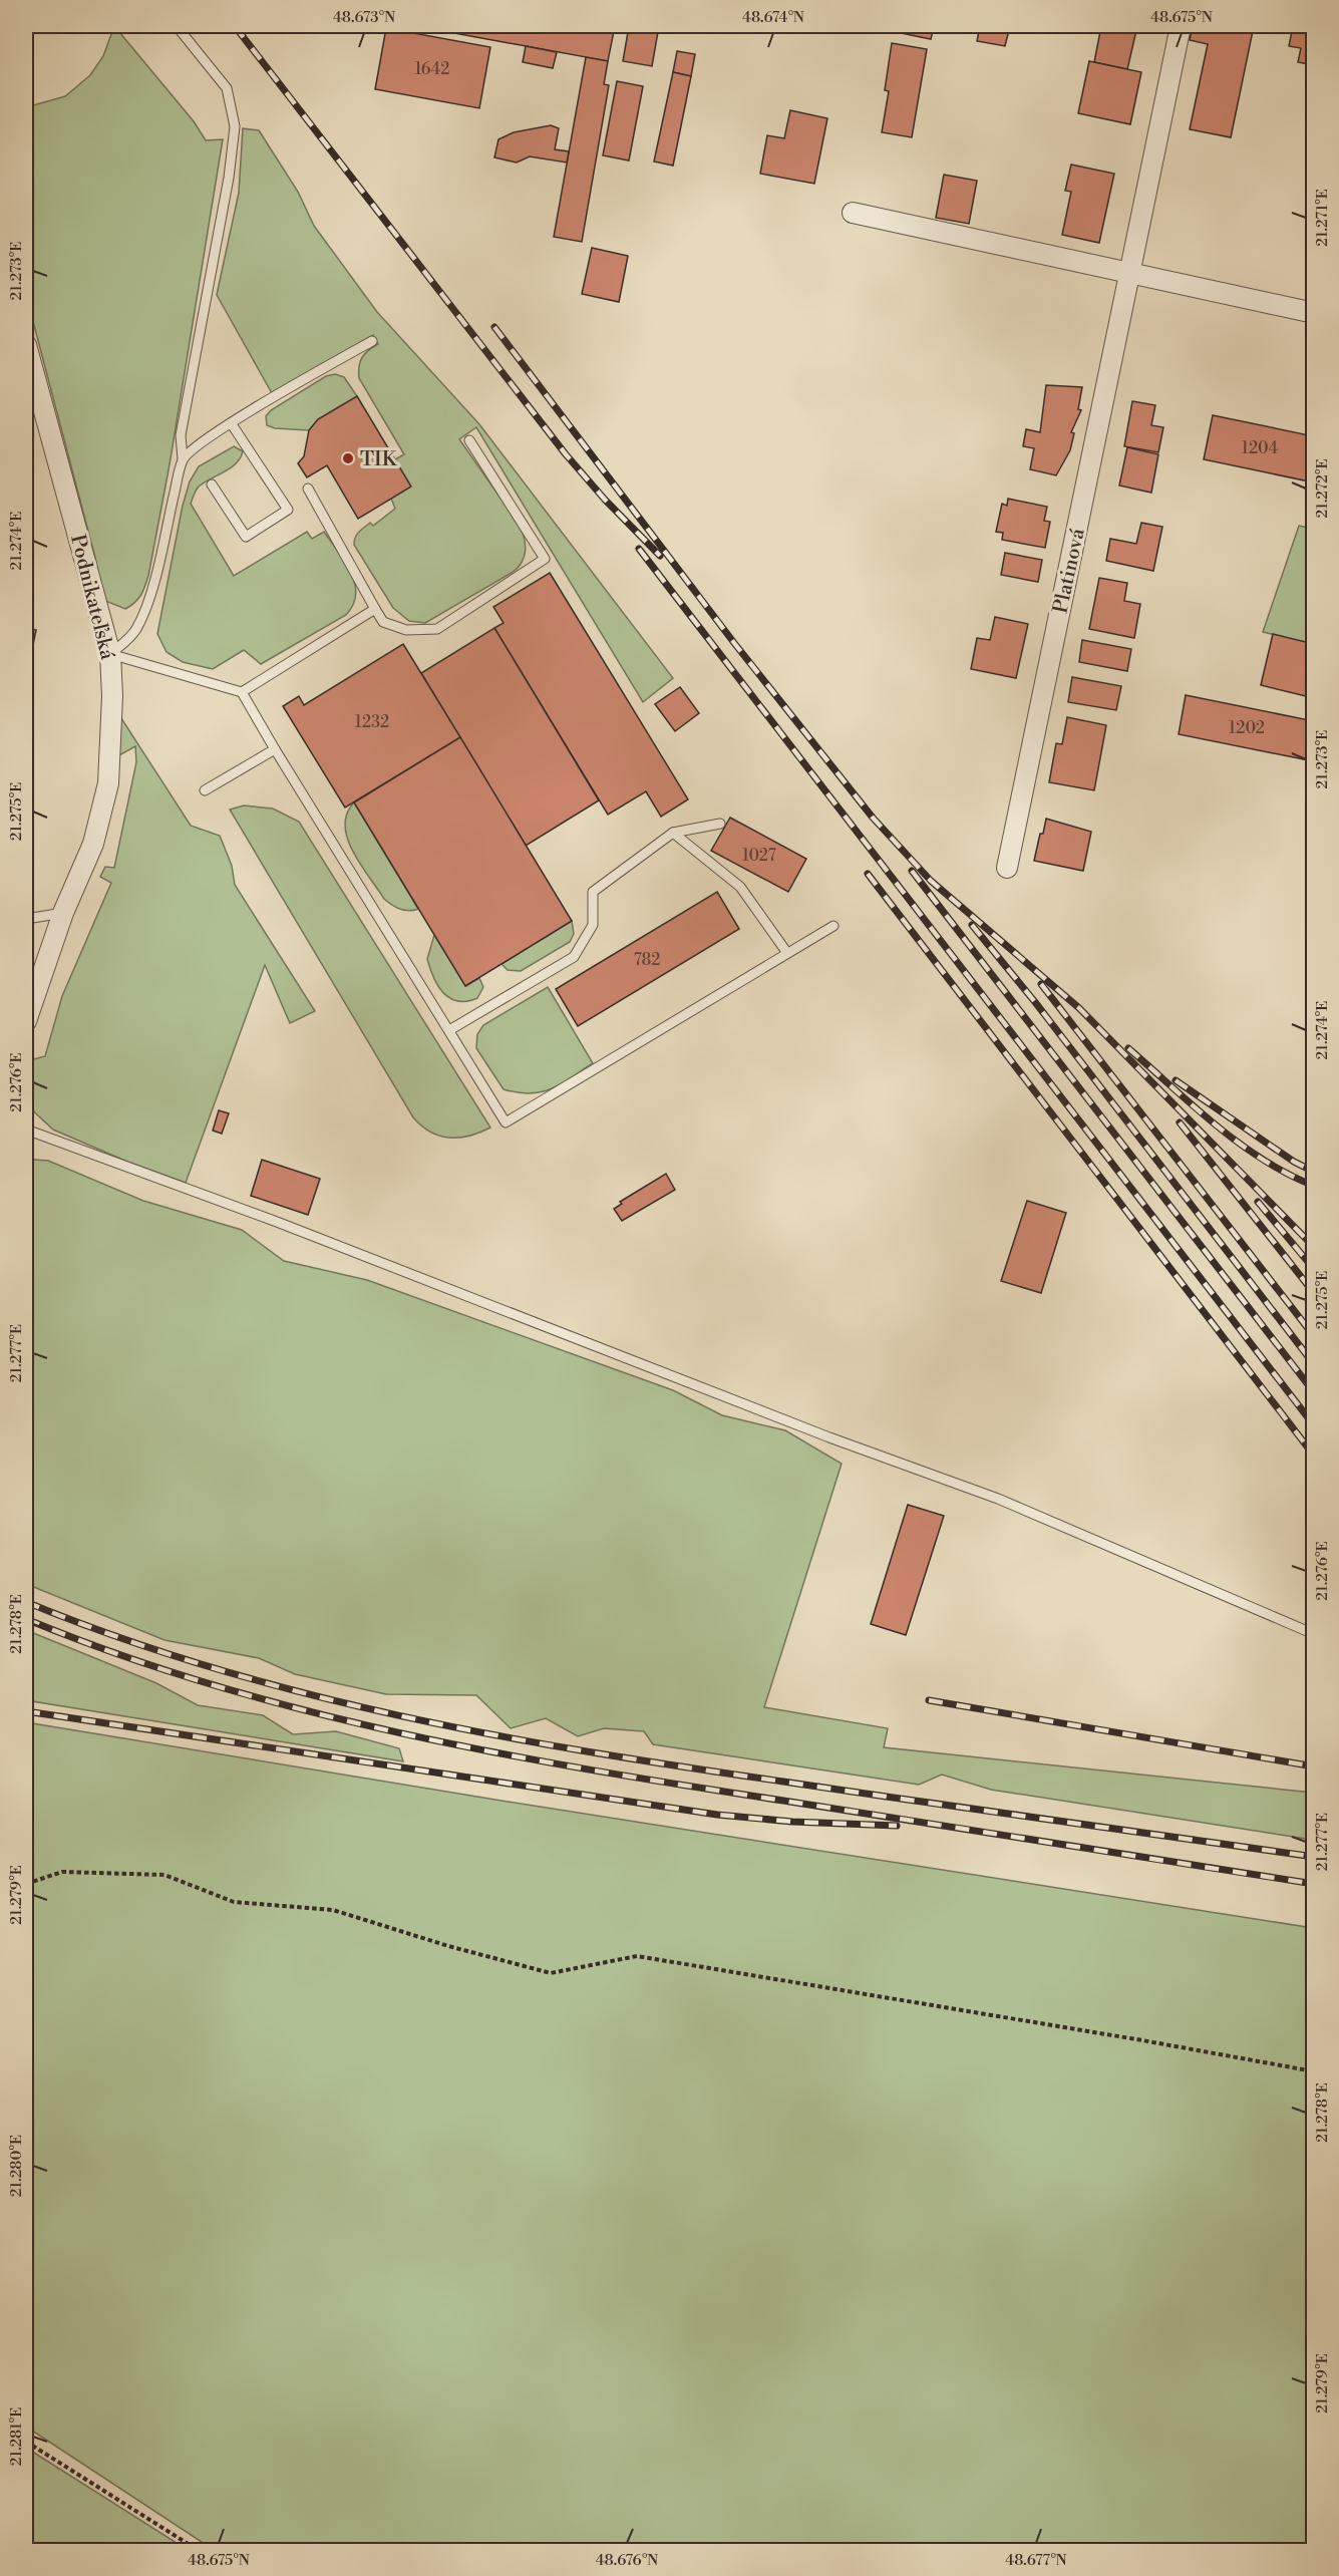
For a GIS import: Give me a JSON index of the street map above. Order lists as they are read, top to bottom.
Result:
{
  "streets": {
    "street": ["Platinová", "Podnikateľská"]
  },
  "places": ["TIK"],
  "house_numbers": [
    "1642",
    "1204",
    "1232",
    "1202",
    "1027",
    "782"
  ],
  "coordinates": [
    "48.673°N",
    "48.674°N",
    "48.675°N",
    "21.271°E",
    "21.273°E",
    "21.272°E",
    "21.274°E",
    "21.275°E",
    "21.276°E",
    "21.277°E",
    "21.278°E",
    "21.279°E",
    "21.280°E",
    "21.281°E",
    "48.676°N",
    "48.677°N"
  ]
}
